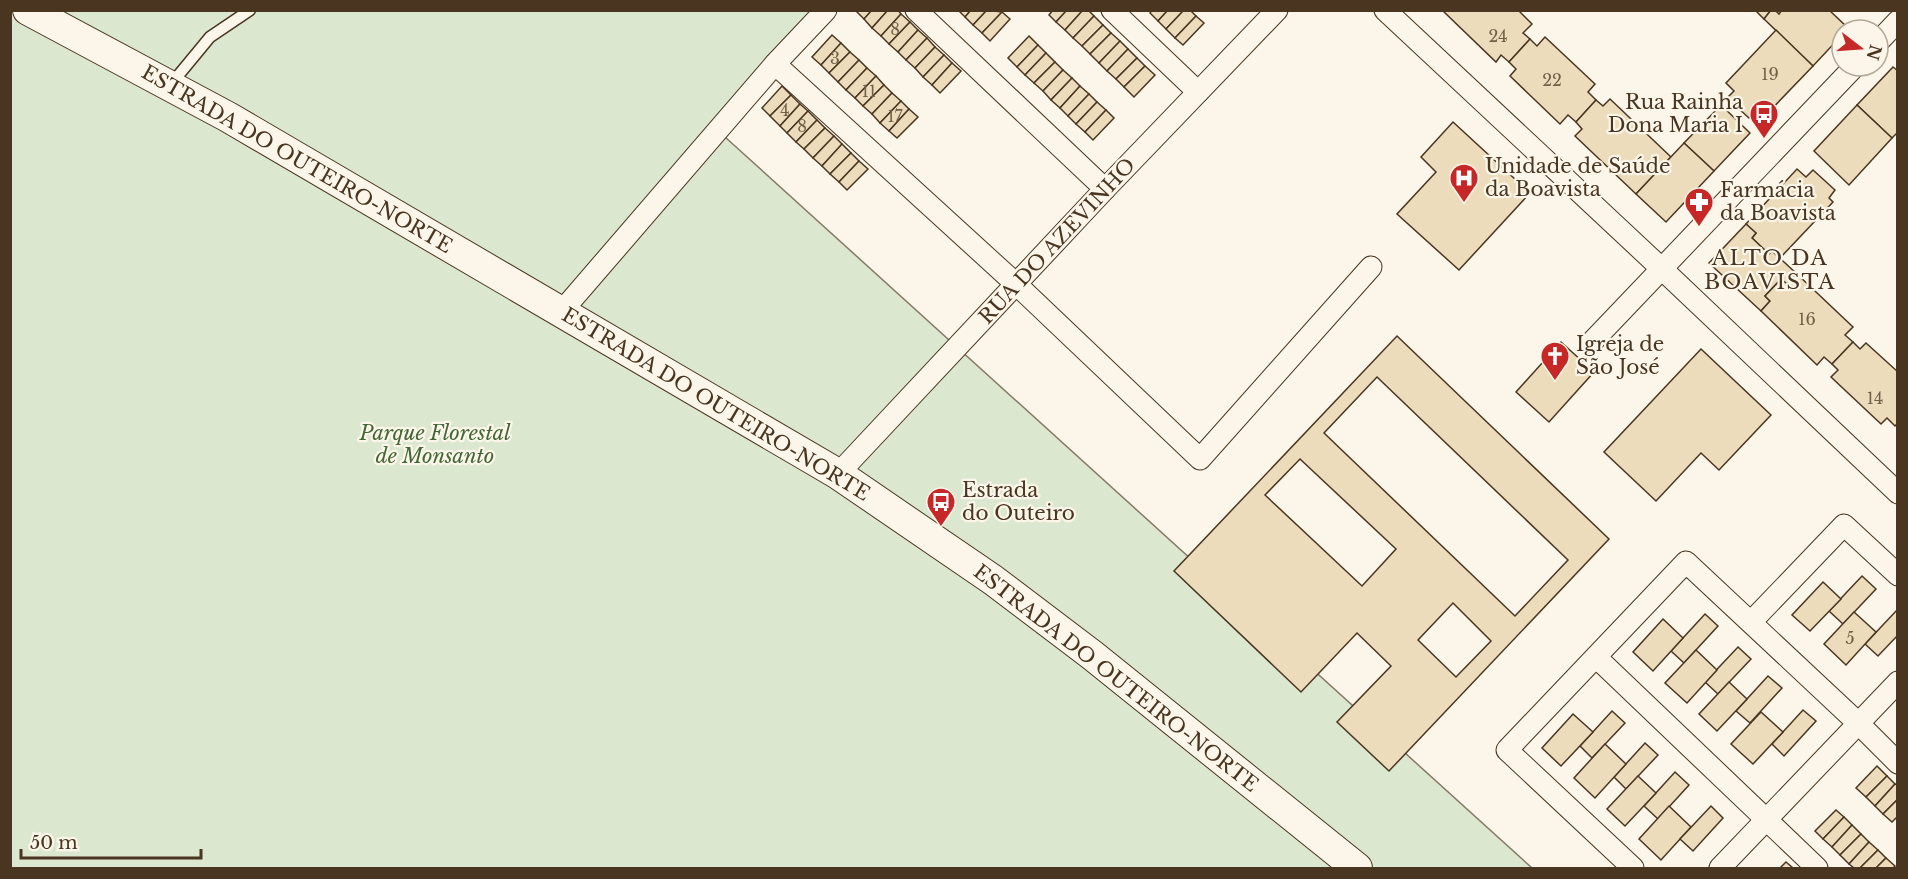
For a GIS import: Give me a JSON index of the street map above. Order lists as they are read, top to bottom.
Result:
{
  "streets": {
    "street": ["ESTRADA DO OUTEIRO-NORTE", "RUA DO AZEVINHO"]
  },
  "crossings": [
    ["ESTRADA DO OUTEIRO-NORTE", "RUA DO AZEVINHO"]
  ],
  "districts": ["ALTO DA BOAVISTA"],
  "parks": ["Parque Florestal de Monsanto"],
  "places": {
    "bus stop": ["Rua Rainha Dona Maria I", "Estrada do Outeiro"],
    "hospital": ["Unidade de Saúde da Boavista"],
    "pharmacy": ["Farmácia da Boavista"],
    "church": ["Igreja de São José"]
  },
  "house_numbers": [
    "8",
    "24",
    "3",
    "19",
    "22",
    "11",
    "4",
    "17",
    "8",
    "16",
    "14",
    "5"
  ],
  "scale_bar": "50 m",
  "north": "right"
}
